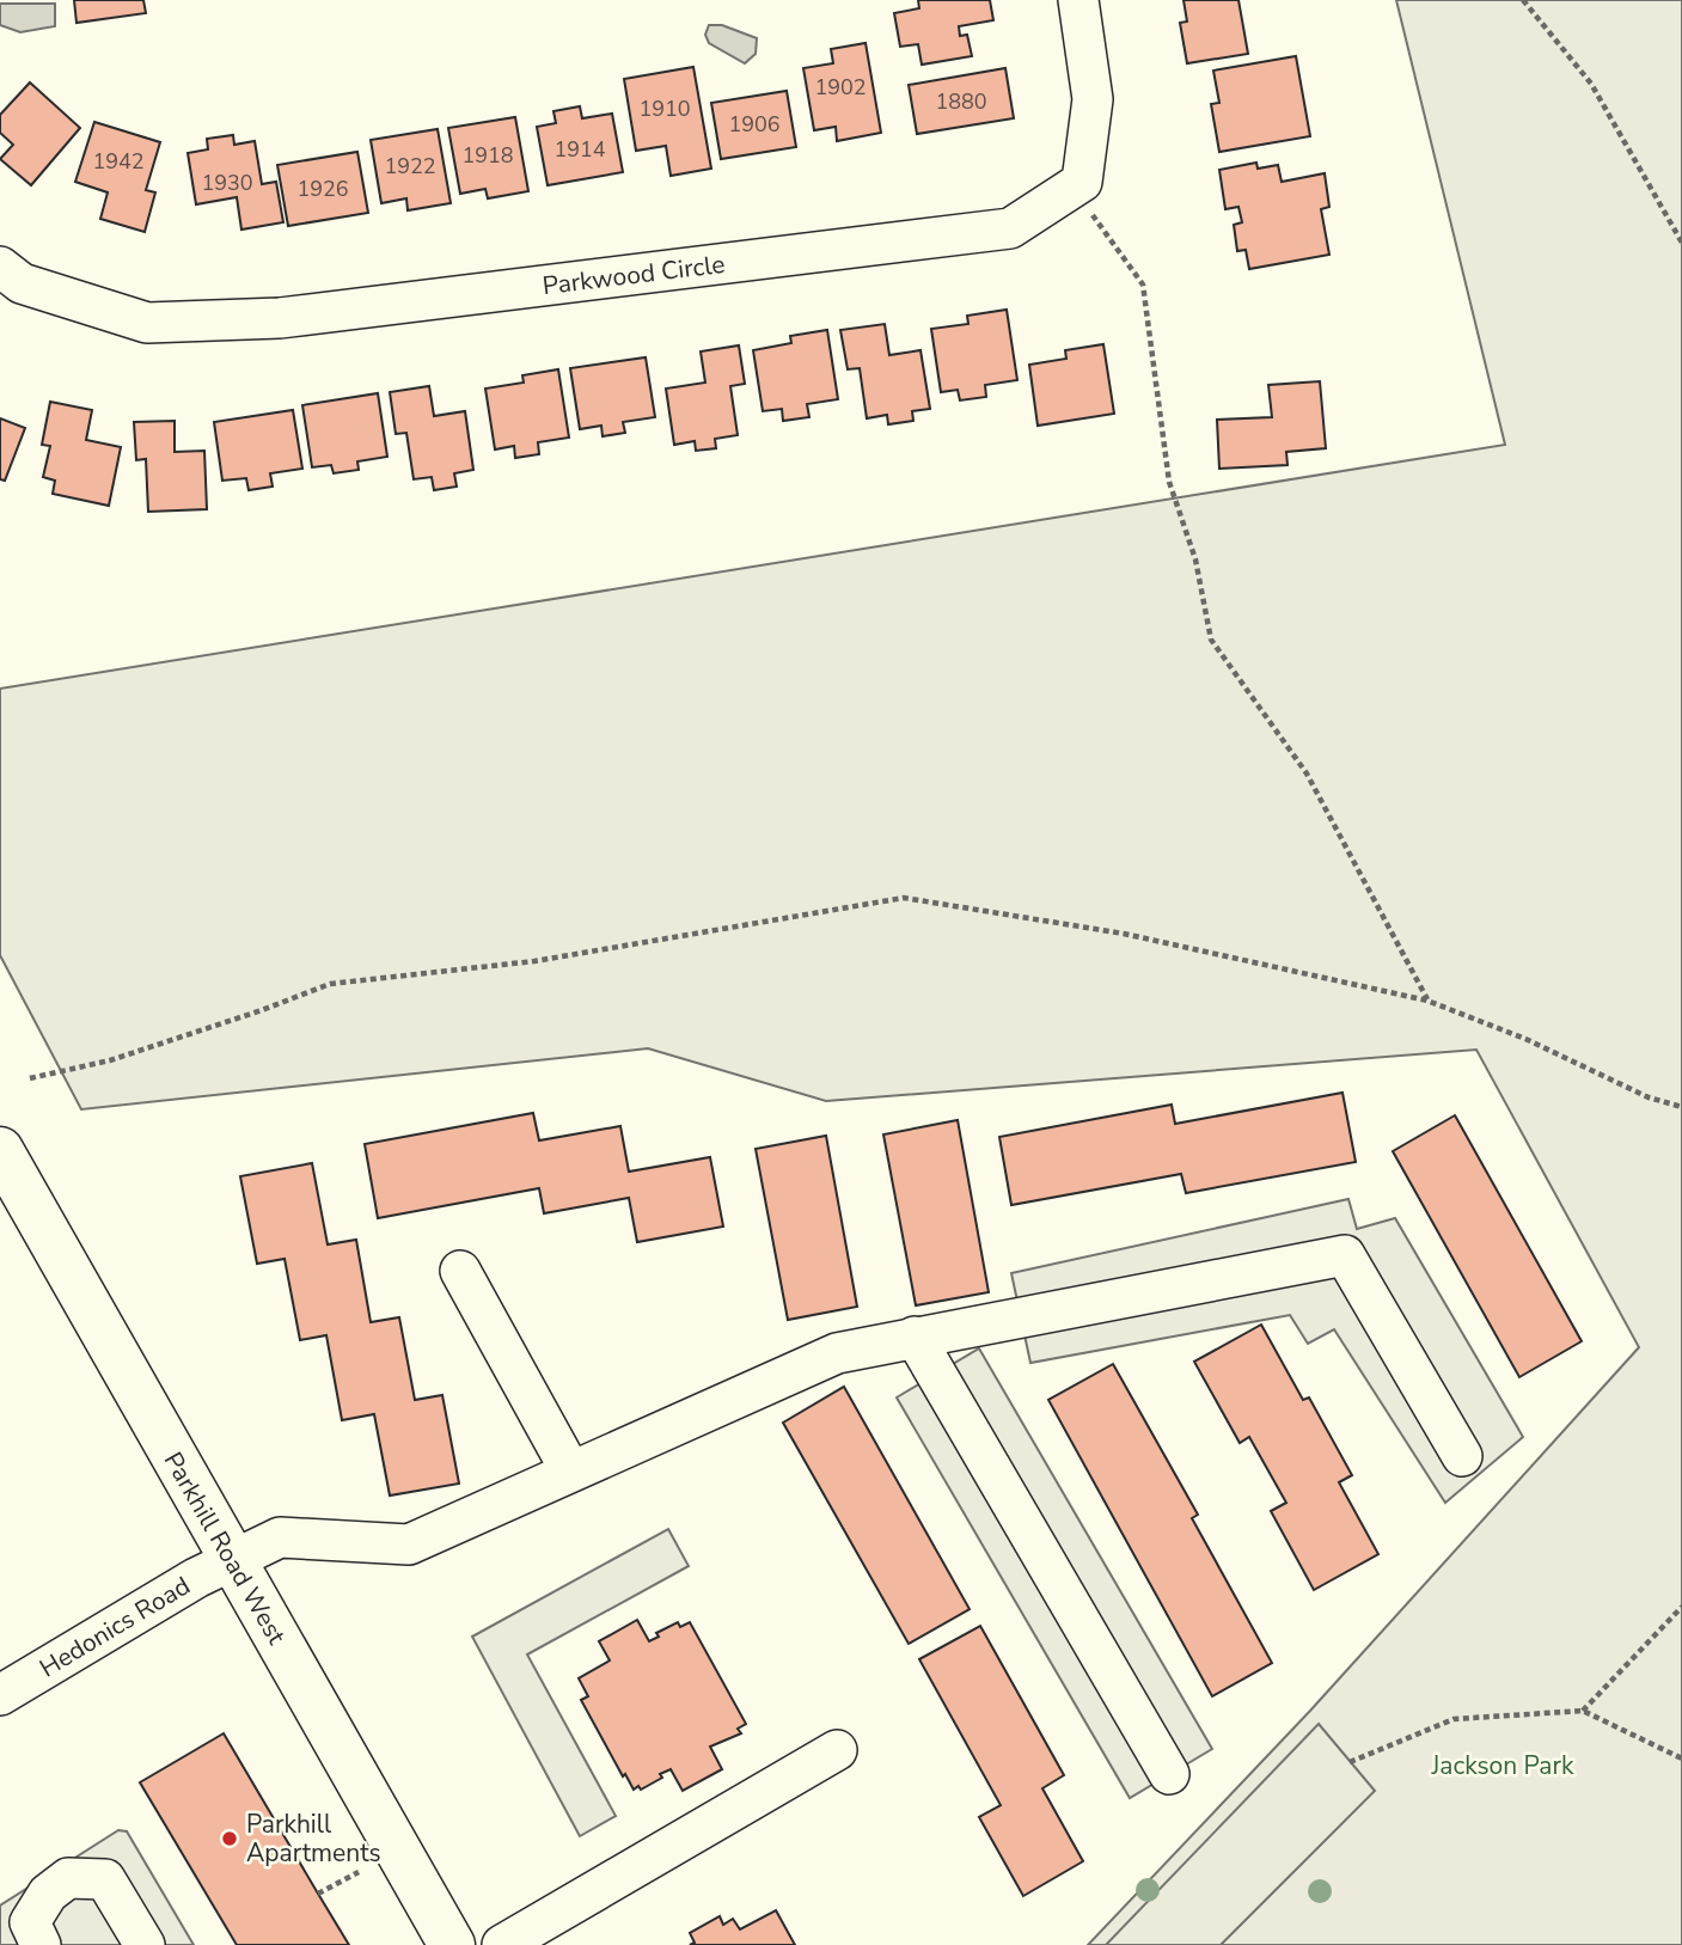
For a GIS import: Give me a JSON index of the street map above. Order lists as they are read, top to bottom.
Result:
{
  "streets": {
    "main road": ["Parkhill Road West"],
    "street": ["Parkwood Circle", "Hedonics Road"]
  },
  "crossings": [
    ["Parkhill Road West", "Hedonics Road"]
  ],
  "parks": ["Jackson Park"],
  "places": ["Parkhill Apartments"],
  "house_numbers": [
    "1902",
    "1880",
    "1910",
    "1906",
    "1914",
    "1918",
    "1942",
    "1922",
    "1930",
    "1926"
  ]
}
